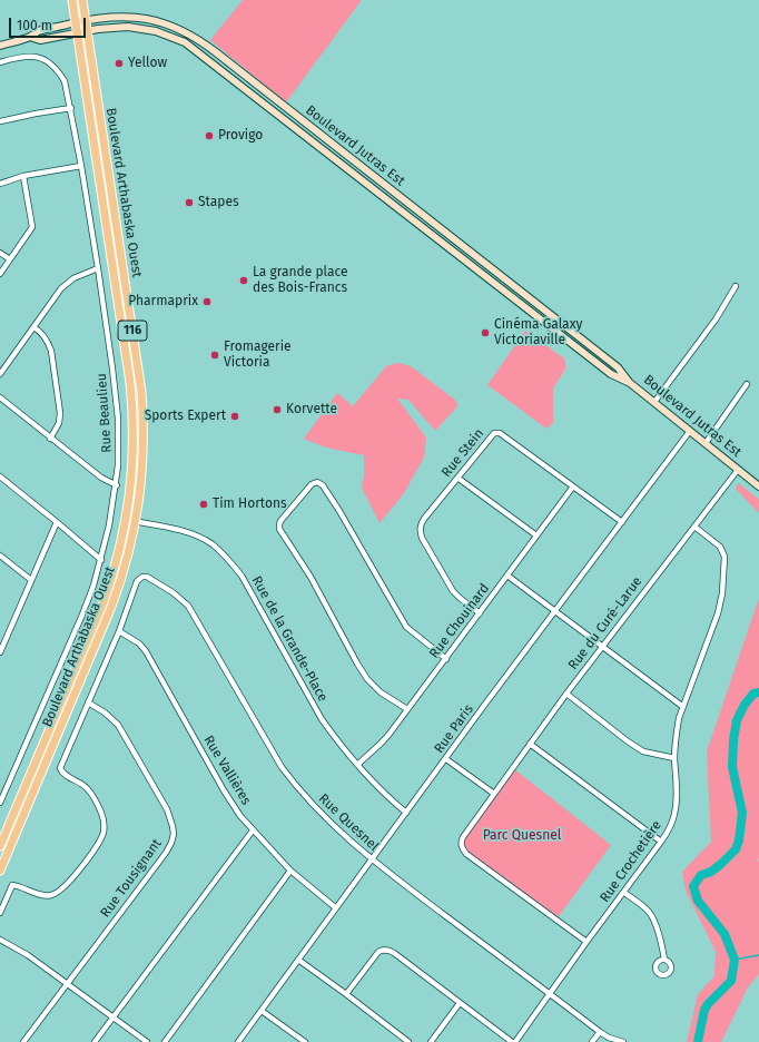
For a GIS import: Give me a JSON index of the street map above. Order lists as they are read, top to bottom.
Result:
{
  "streets": {
    "main road": ["Boulevard Jutras Est", "Boulevard Arthabaska Ouest", "116"],
    "street": [
      "Rue Beaulieu",
      "Rue Stein",
      "Rue Chouinard",
      "Rue du Curé-Larue",
      "Rue de la Grande-Place",
      "Rue Paris",
      "Rue Vallières",
      "Rue Quesnel",
      "Rue Crochetière",
      "Rue Tousignant"
    ]
  },
  "crossings": [
    ["Boulevard Jutras Est", "Boulevard Arthabaska Ouest"],
    ["Boulevard Jutras Est", "Rue du Curé-Larue"],
    ["Boulevard Jutras Est", "Rue Paris"],
    ["Boulevard Arthabaska Ouest", "Rue de la Grande-Place"],
    ["Rue Stein", "Rue Chouinard"],
    ["Rue Stein", "Rue Paris"],
    ["Rue Chouinard", "Rue de la Grande-Place"],
    ["Rue du Curé-Larue", "Rue Crochetière"],
    ["Rue de la Grande-Place", "Rue Paris"],
    ["Rue Paris", "Rue Vallières"],
    ["Rue Paris", "Rue Quesnel"],
    ["Rue Vallières", "Rue Quesnel"],
    ["Rue Quesnel", "Rue Crochetière"]
  ],
  "parks": ["Parc Quesnel"],
  "places": [
    "Yellow",
    "Provigo",
    "Stapes",
    "La grande place des Bois-Francs",
    "Pharmaprix",
    "Cinéma Galaxy Victoriaville",
    "Fromagerie Victoria",
    "Korvette",
    "Sports Expert",
    "Tim Hortons"
  ],
  "scale_bar": "100 m"
}
